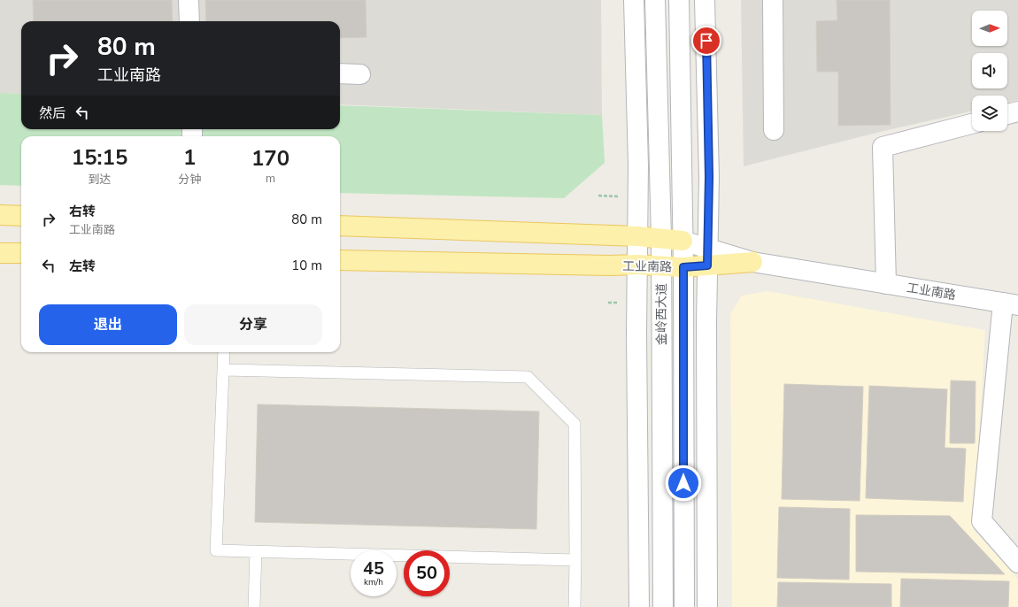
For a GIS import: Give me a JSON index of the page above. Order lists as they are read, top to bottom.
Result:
{
  "streets": {
    "main road": ["工业南路"],
    "street": ["金岭西大道"]
  },
  "crossings": [
    ["工业南路", "金岭西大道"]
  ],
  "north": "right",
  "page": {
    "turn": ["80 m", "工业南路"],
    "then": "然后",
    "eta": [
      "15:15",
      "到达",
      "1",
      "分钟",
      "170",
      "m"
    ],
    "list": [
      {
        "name": "右转",
        "note": "工业南路",
        "value": "80 m"
      },
      {
        "name": "左转",
        "value": "10 m"
      }
    ],
    "buttons": ["退出", "分享"],
    "speed": "45 km/h",
    "limit": "50"
  }
}
